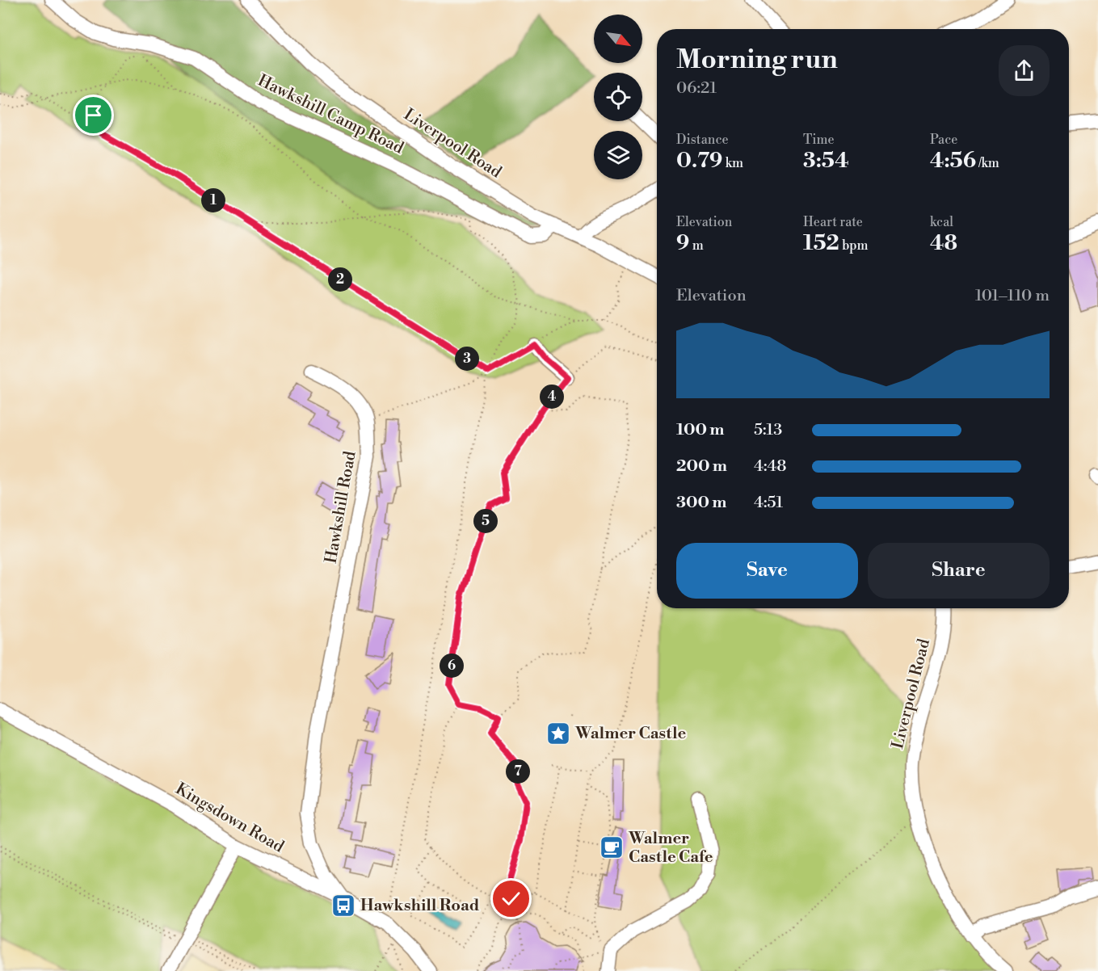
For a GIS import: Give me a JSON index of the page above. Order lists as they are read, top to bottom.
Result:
{
  "streets": {
    "street": [
      "Hawkshill Camp Road",
      "Liverpool Road",
      "Hawkshill Road",
      "Kingsdown Road"
    ]
  },
  "crossings": [
    ["Hawkshill Camp Road", "Liverpool Road"],
    ["Hawkshill Road", "Kingsdown Road"]
  ],
  "places": {
    "place": ["Walmer Castle"],
    "cafe": ["Walmer Castle Cafe"],
    "bus stop": ["Hawkshill Road"]
  },
  "north": "bottom right",
  "page": {
    "heading": ["Morning run", "06:21"],
    "stats": [
      ["Distance", "0.79 km"],
      ["Time", "3:54"],
      ["Pace", "4:56 /km"],
      ["Elevation", "9 m"],
      ["Heart rate", "152 bpm"],
      ["kcal", "48"]
    ],
    "pins": [
      "1",
      "2",
      "3",
      "4",
      "5",
      "6",
      "7"
    ],
    "chart": ["Elevation", "101–110 m"],
    "list": [
      {
        "name": "100 m",
        "note": "5:13"
      },
      {
        "name": "200 m",
        "note": "4:48"
      },
      {
        "name": "300 m",
        "note": "4:51"
      }
    ],
    "buttons": ["Save", "Share"]
  }
}
